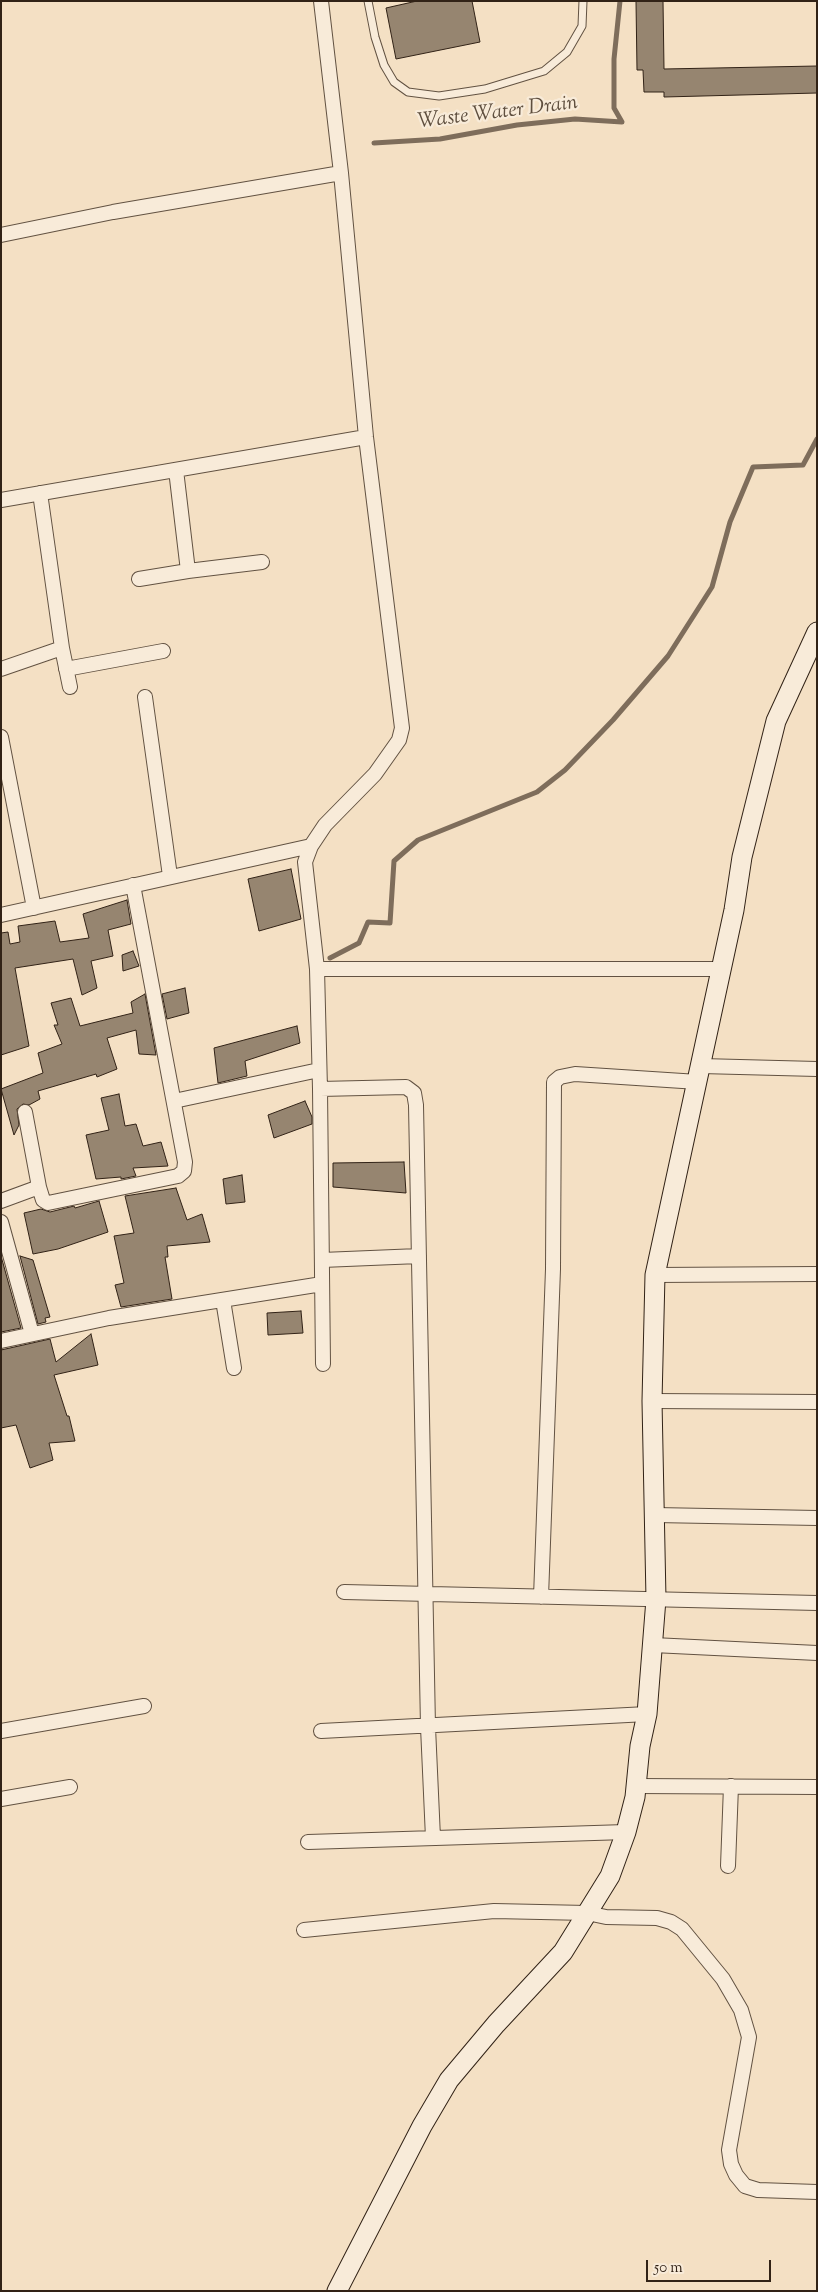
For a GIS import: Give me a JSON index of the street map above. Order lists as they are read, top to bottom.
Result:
{
  "water": ["Waste Water Drain"],
  "scale_bar": "50 m"
}
